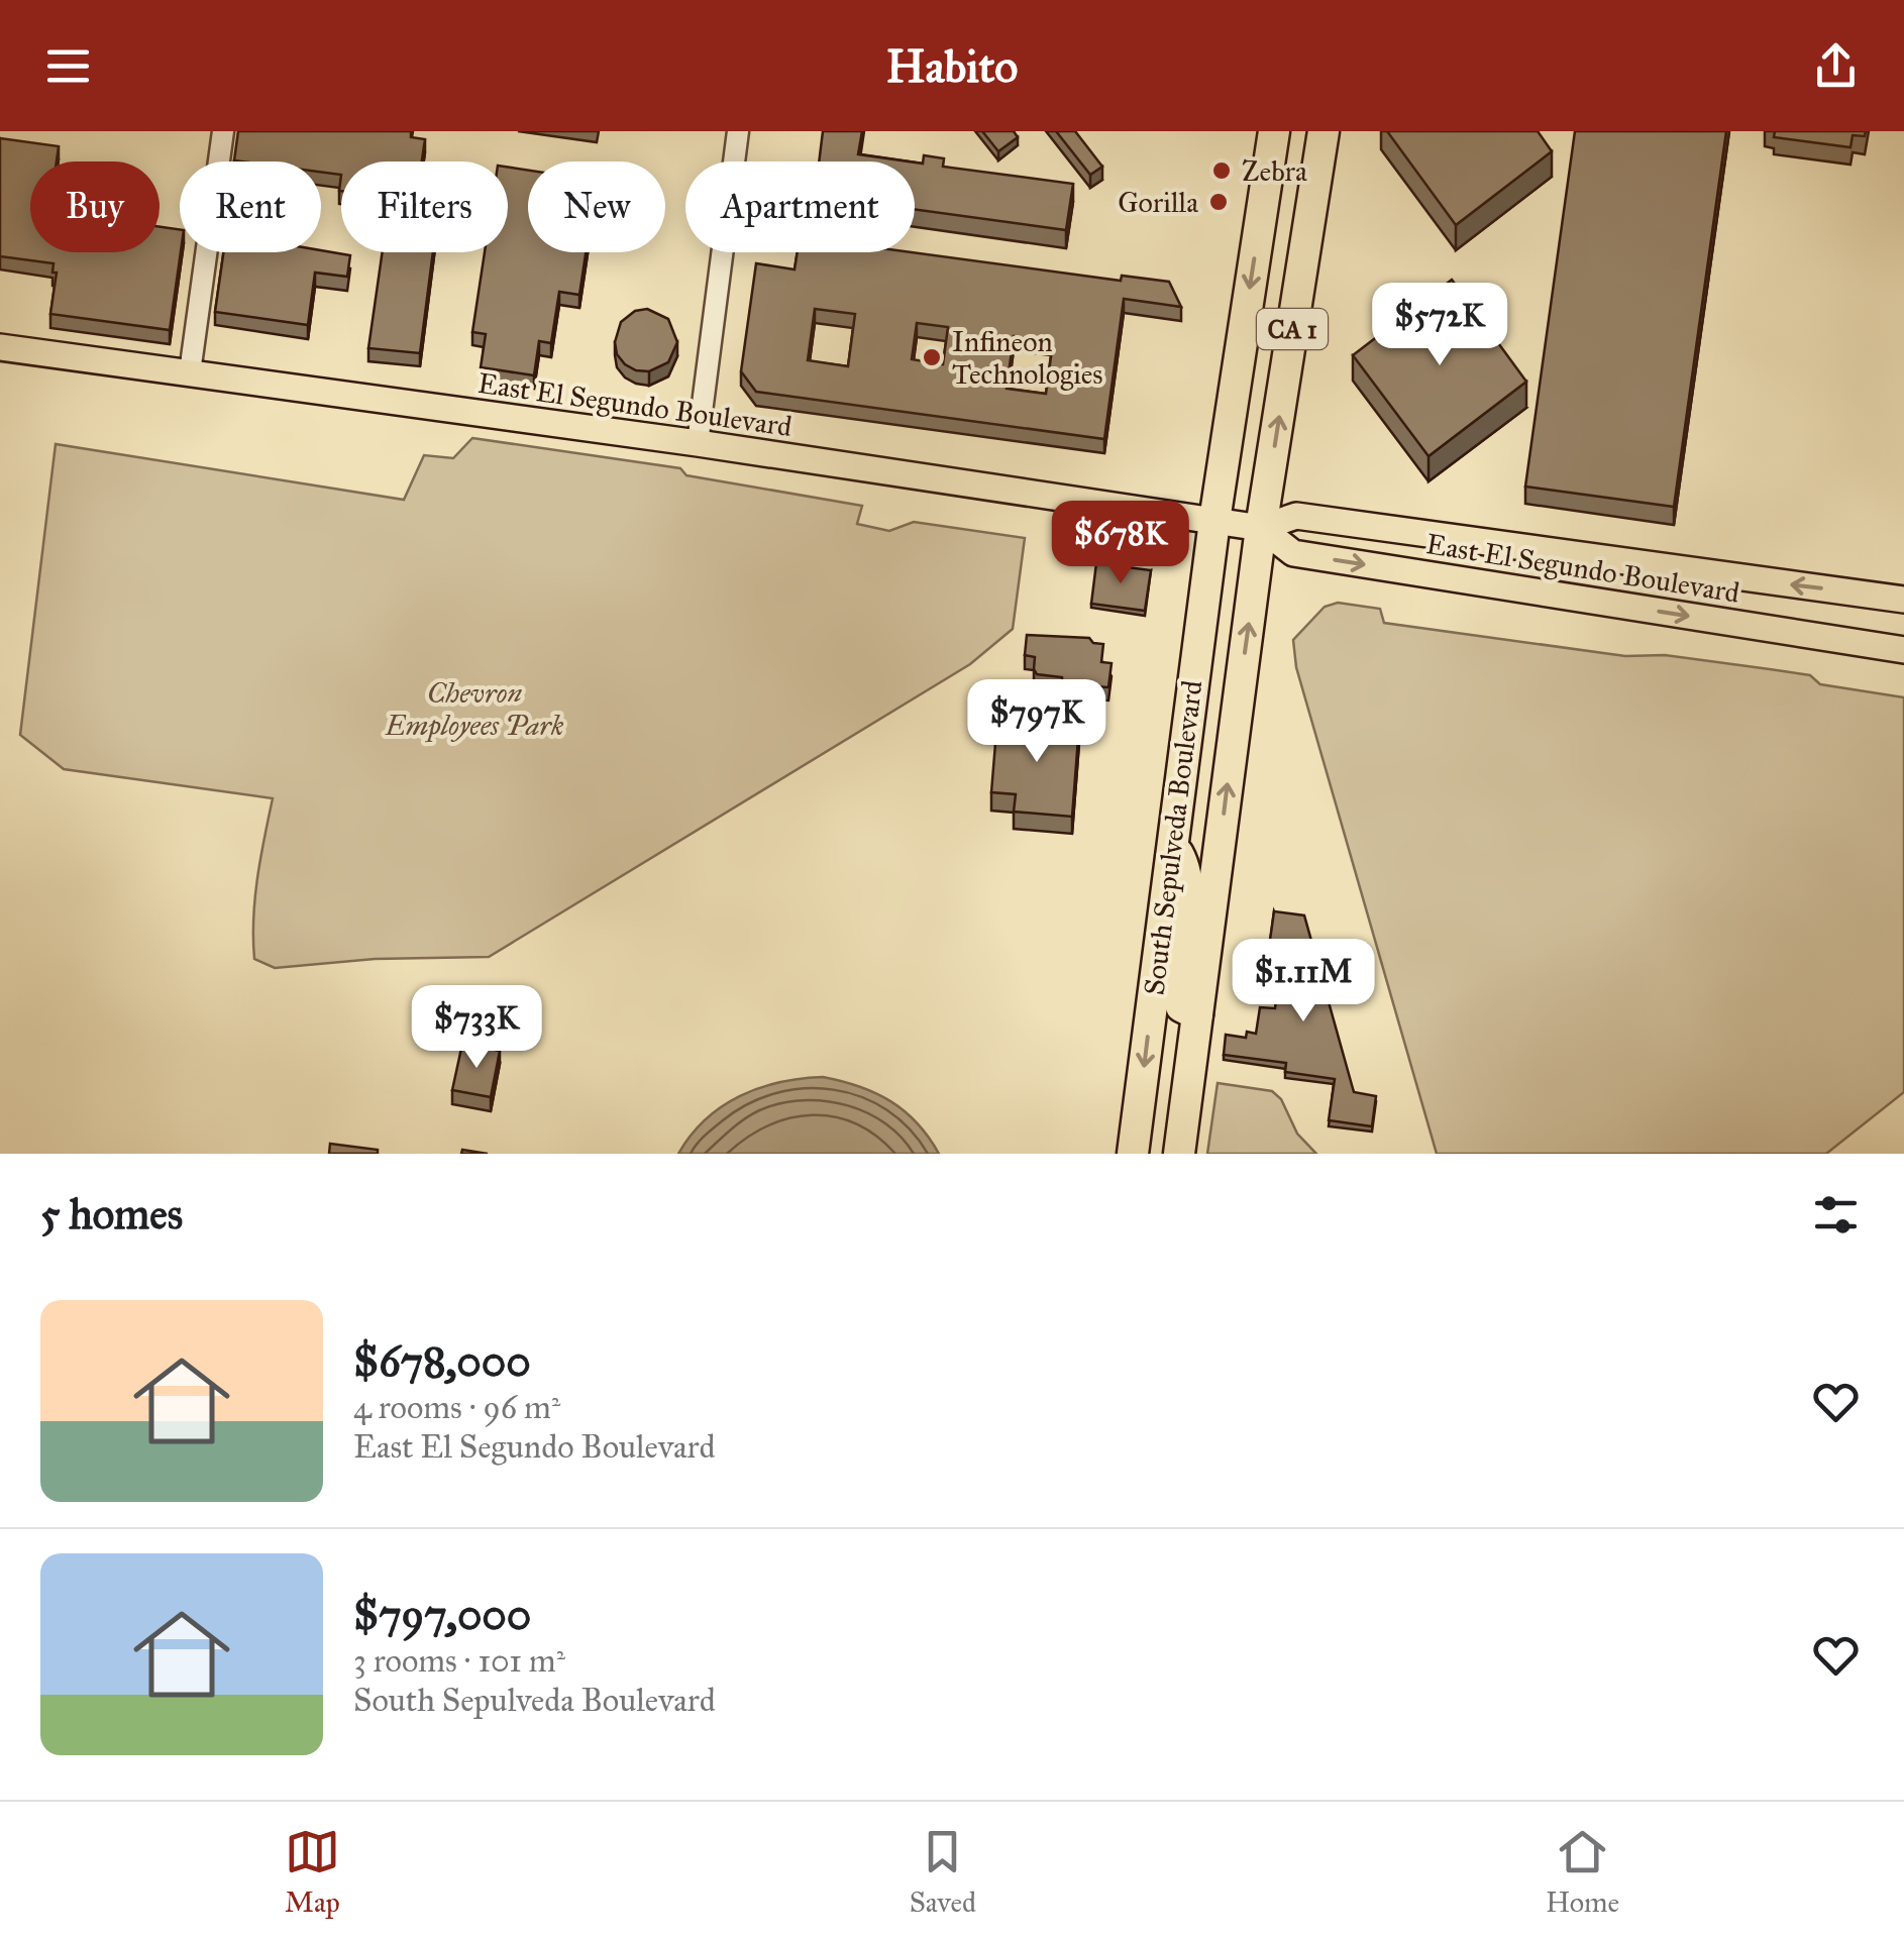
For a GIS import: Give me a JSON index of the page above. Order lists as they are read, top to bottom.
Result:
{
  "streets": {
    "highway": ["CA 1", "South Sepulveda Boulevard"],
    "main road": ["East El Segundo Boulevard"]
  },
  "crossings": [
    ["CA 1", "East El Segundo Boulevard"],
    ["CA 1", "South Sepulveda Boulevard"],
    ["East El Segundo Boulevard", "South Sepulveda Boulevard"]
  ],
  "parks": ["Chevron Employees Park"],
  "places": ["Zebra", "Gorilla", "Infineon Technologies"],
  "page": {
    "header": "Habito",
    "chip": [
      "Buy",
      "Rent",
      "Filters",
      "New",
      "Apartment"
    ],
    "price": [
      "$572K",
      "$678K",
      "$797K",
      "$1.11M",
      "$733K"
    ],
    "heading": "5 homes",
    "list": [
      {
        "name": "$678,000",
        "note": "4 rooms · 96 m² · East El Segundo Boulevard"
      },
      {
        "name": "$797,000",
        "note": "3 rooms · 101 m² · South Sepulveda Boulevard"
      }
    ],
    "tabs": ["Map", "Saved", "Home"]
  }
}
